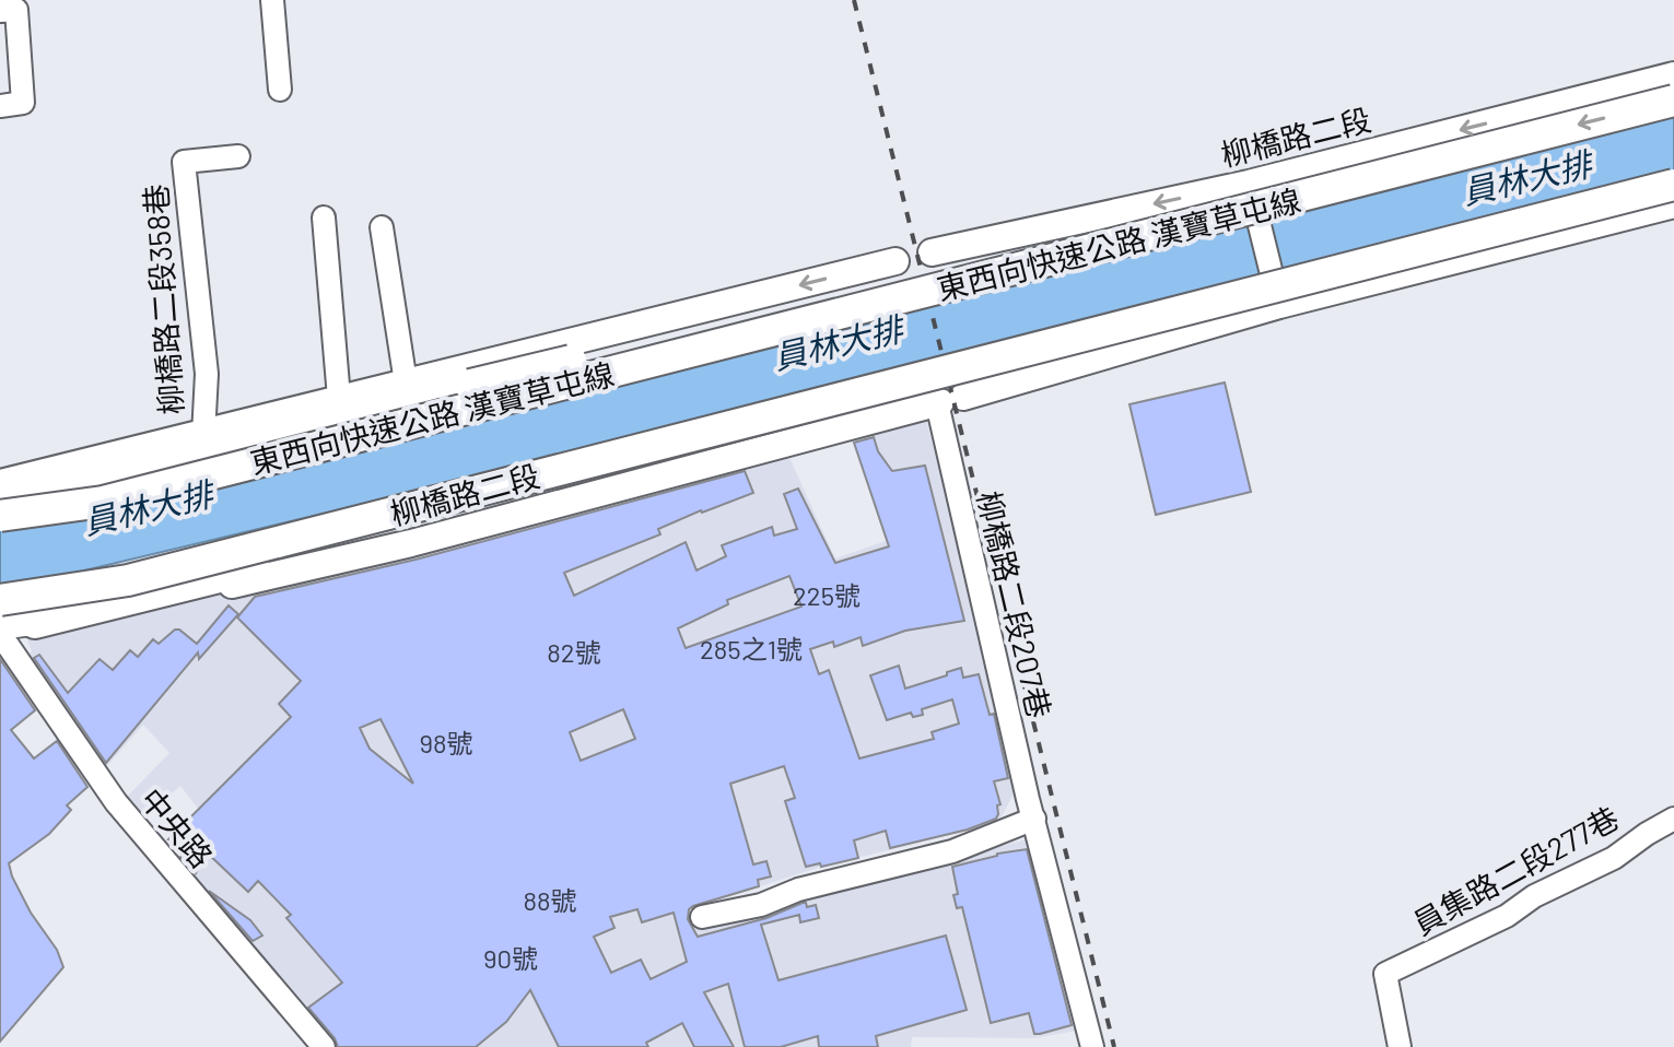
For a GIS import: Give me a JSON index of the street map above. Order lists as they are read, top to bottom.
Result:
{
  "streets": {
    "highway": ["東西向快速公路 漢寶草屯線"],
    "main road": ["柳橋路二段"],
    "street": [
      "柳橋路二段358巷",
      "柳橋路二段207巷",
      "中央路",
      "員集路二段277巷"
    ]
  },
  "crossings": [
    ["柳橋路二段", "柳橋路二段207巷"]
  ],
  "water": ["員林大排"],
  "house_numbers": [
    "225號",
    "285之1號",
    "82號",
    "98號",
    "88號",
    "90號"
  ]
}
